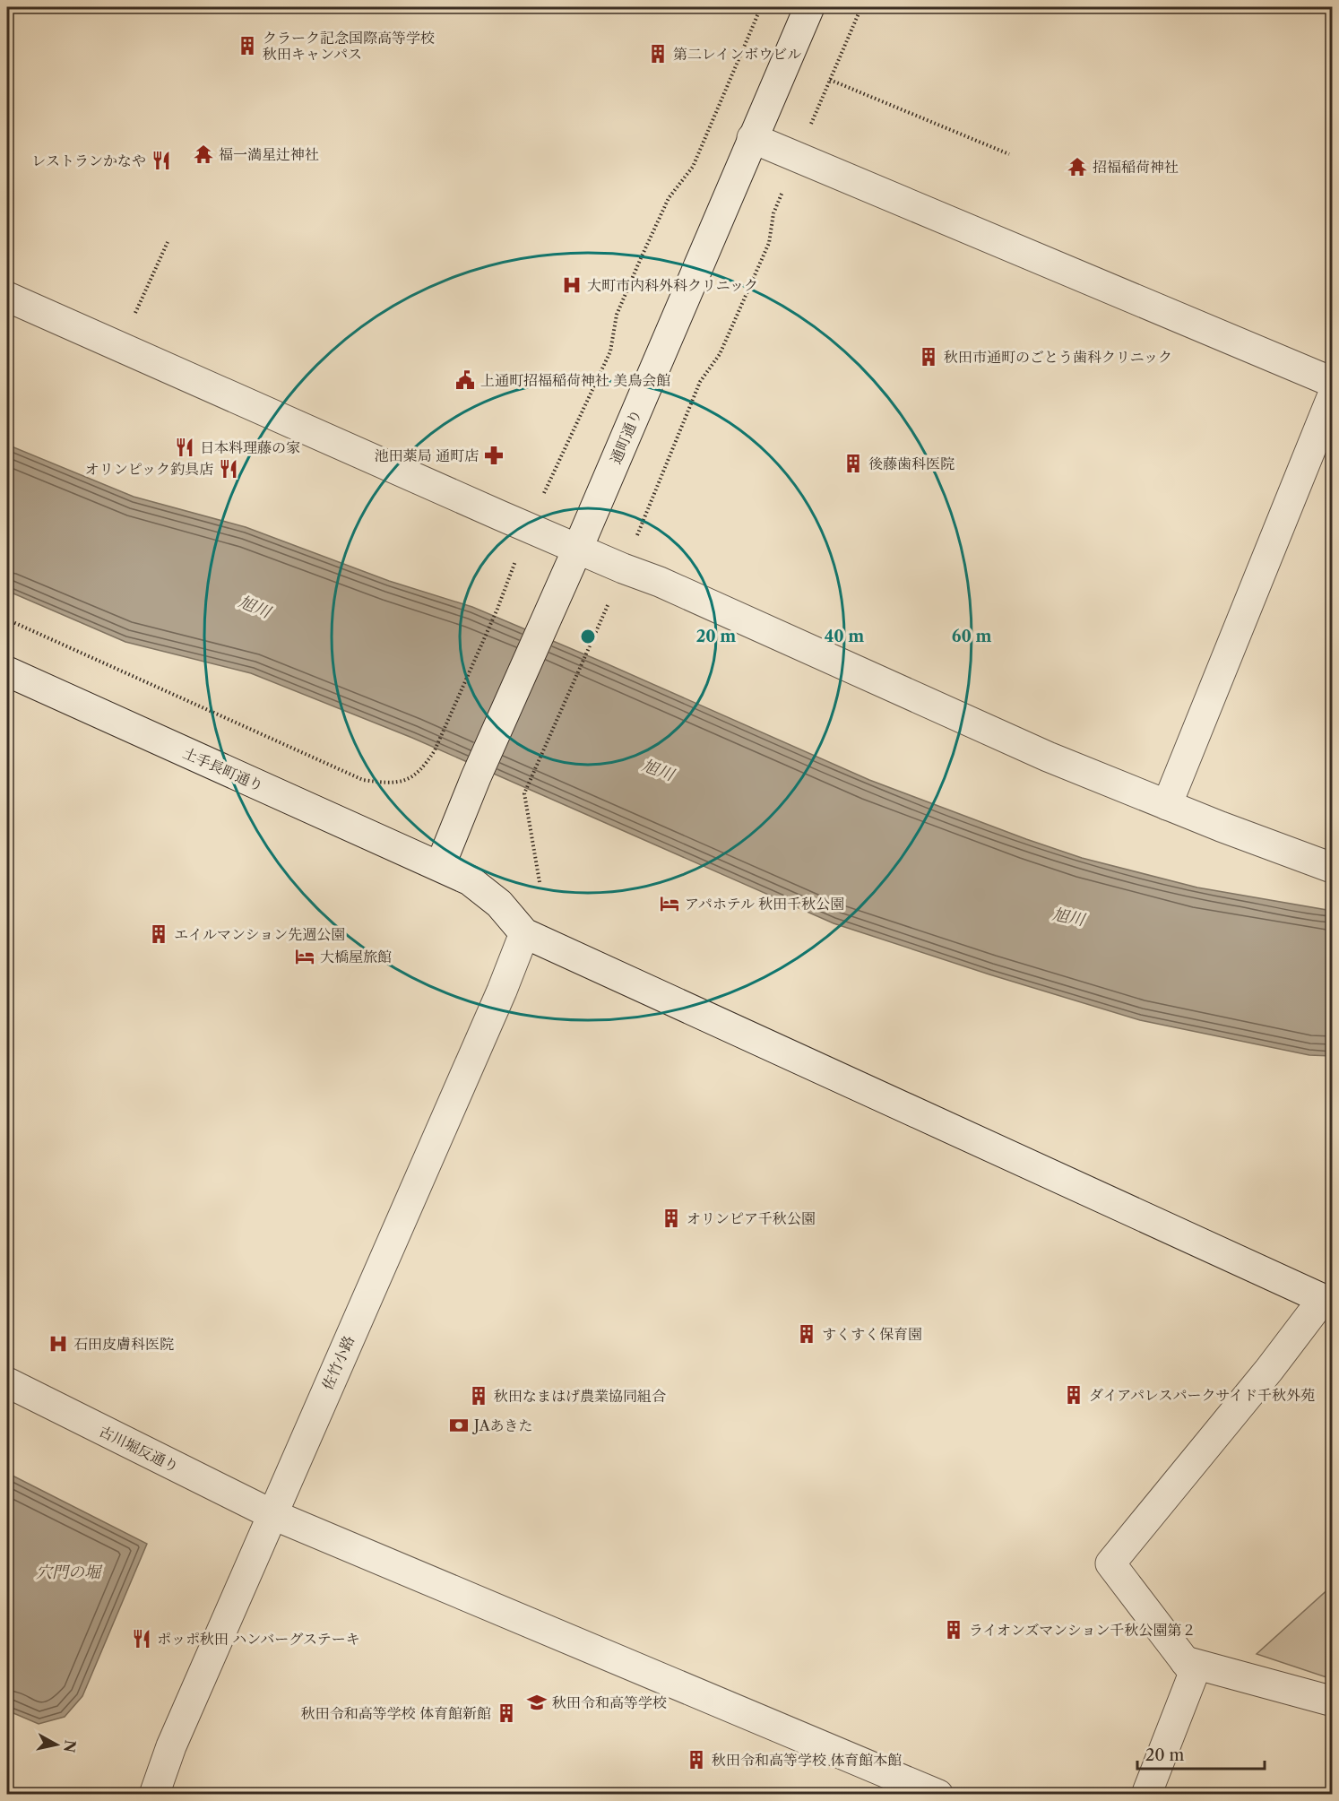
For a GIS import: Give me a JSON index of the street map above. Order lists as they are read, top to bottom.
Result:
{
  "streets": {
    "street": [
      "通町通り",
      "土手長町通り",
      "佐竹小路",
      "古川堀反通り"
    ]
  },
  "crossings": [
    ["通町通り", "土手長町通り"],
    ["土手長町通り", "佐竹小路"],
    ["佐竹小路", "古川堀反通り"]
  ],
  "water": ["旭川", "穴門の堀"],
  "places": {
    "building": [
      "クラーク記念国際高等学校 秋田キャンパス",
      "第二レインボウビル",
      "秋田市通町のごとう歯科クリニック",
      "後藤歯科医院",
      "エイルマンション先週公園",
      "オリンピア千秋公園",
      "すくすく保育園",
      "ダイアパレスパークサイド千秋外苑",
      "秋田なまはげ農業協同組合",
      "ライオンズマンション千秋公園第２",
      "秋田令和高等学校 体育館新館",
      "秋田令和高等学校 体育館本館"
    ],
    "temple": ["福一満星辻神社", "招福稲荷神社"],
    "restaurant": [
      "レストランかなや",
      "日本料理藤の家",
      "オリンピック釣具店",
      "ポッポ秋田 ハンバーグステーキ"
    ],
    "hospital": ["大町市内科外科クリニック", "石田皮膚科医院"],
    "public building": ["上通町招福稲荷神社 美鳥会館"],
    "pharmacy": ["池田薬局 通町店"],
    "hotel": ["アパホテル 秋田千秋公園", "大橋屋旅館"],
    "bank": ["JAあきた"],
    "school or university": ["秋田令和高等学校"]
  },
  "scale_bar": "20 m",
  "north": "right",
  "rings": ["20 m", "40 m", "60 m"]
}
